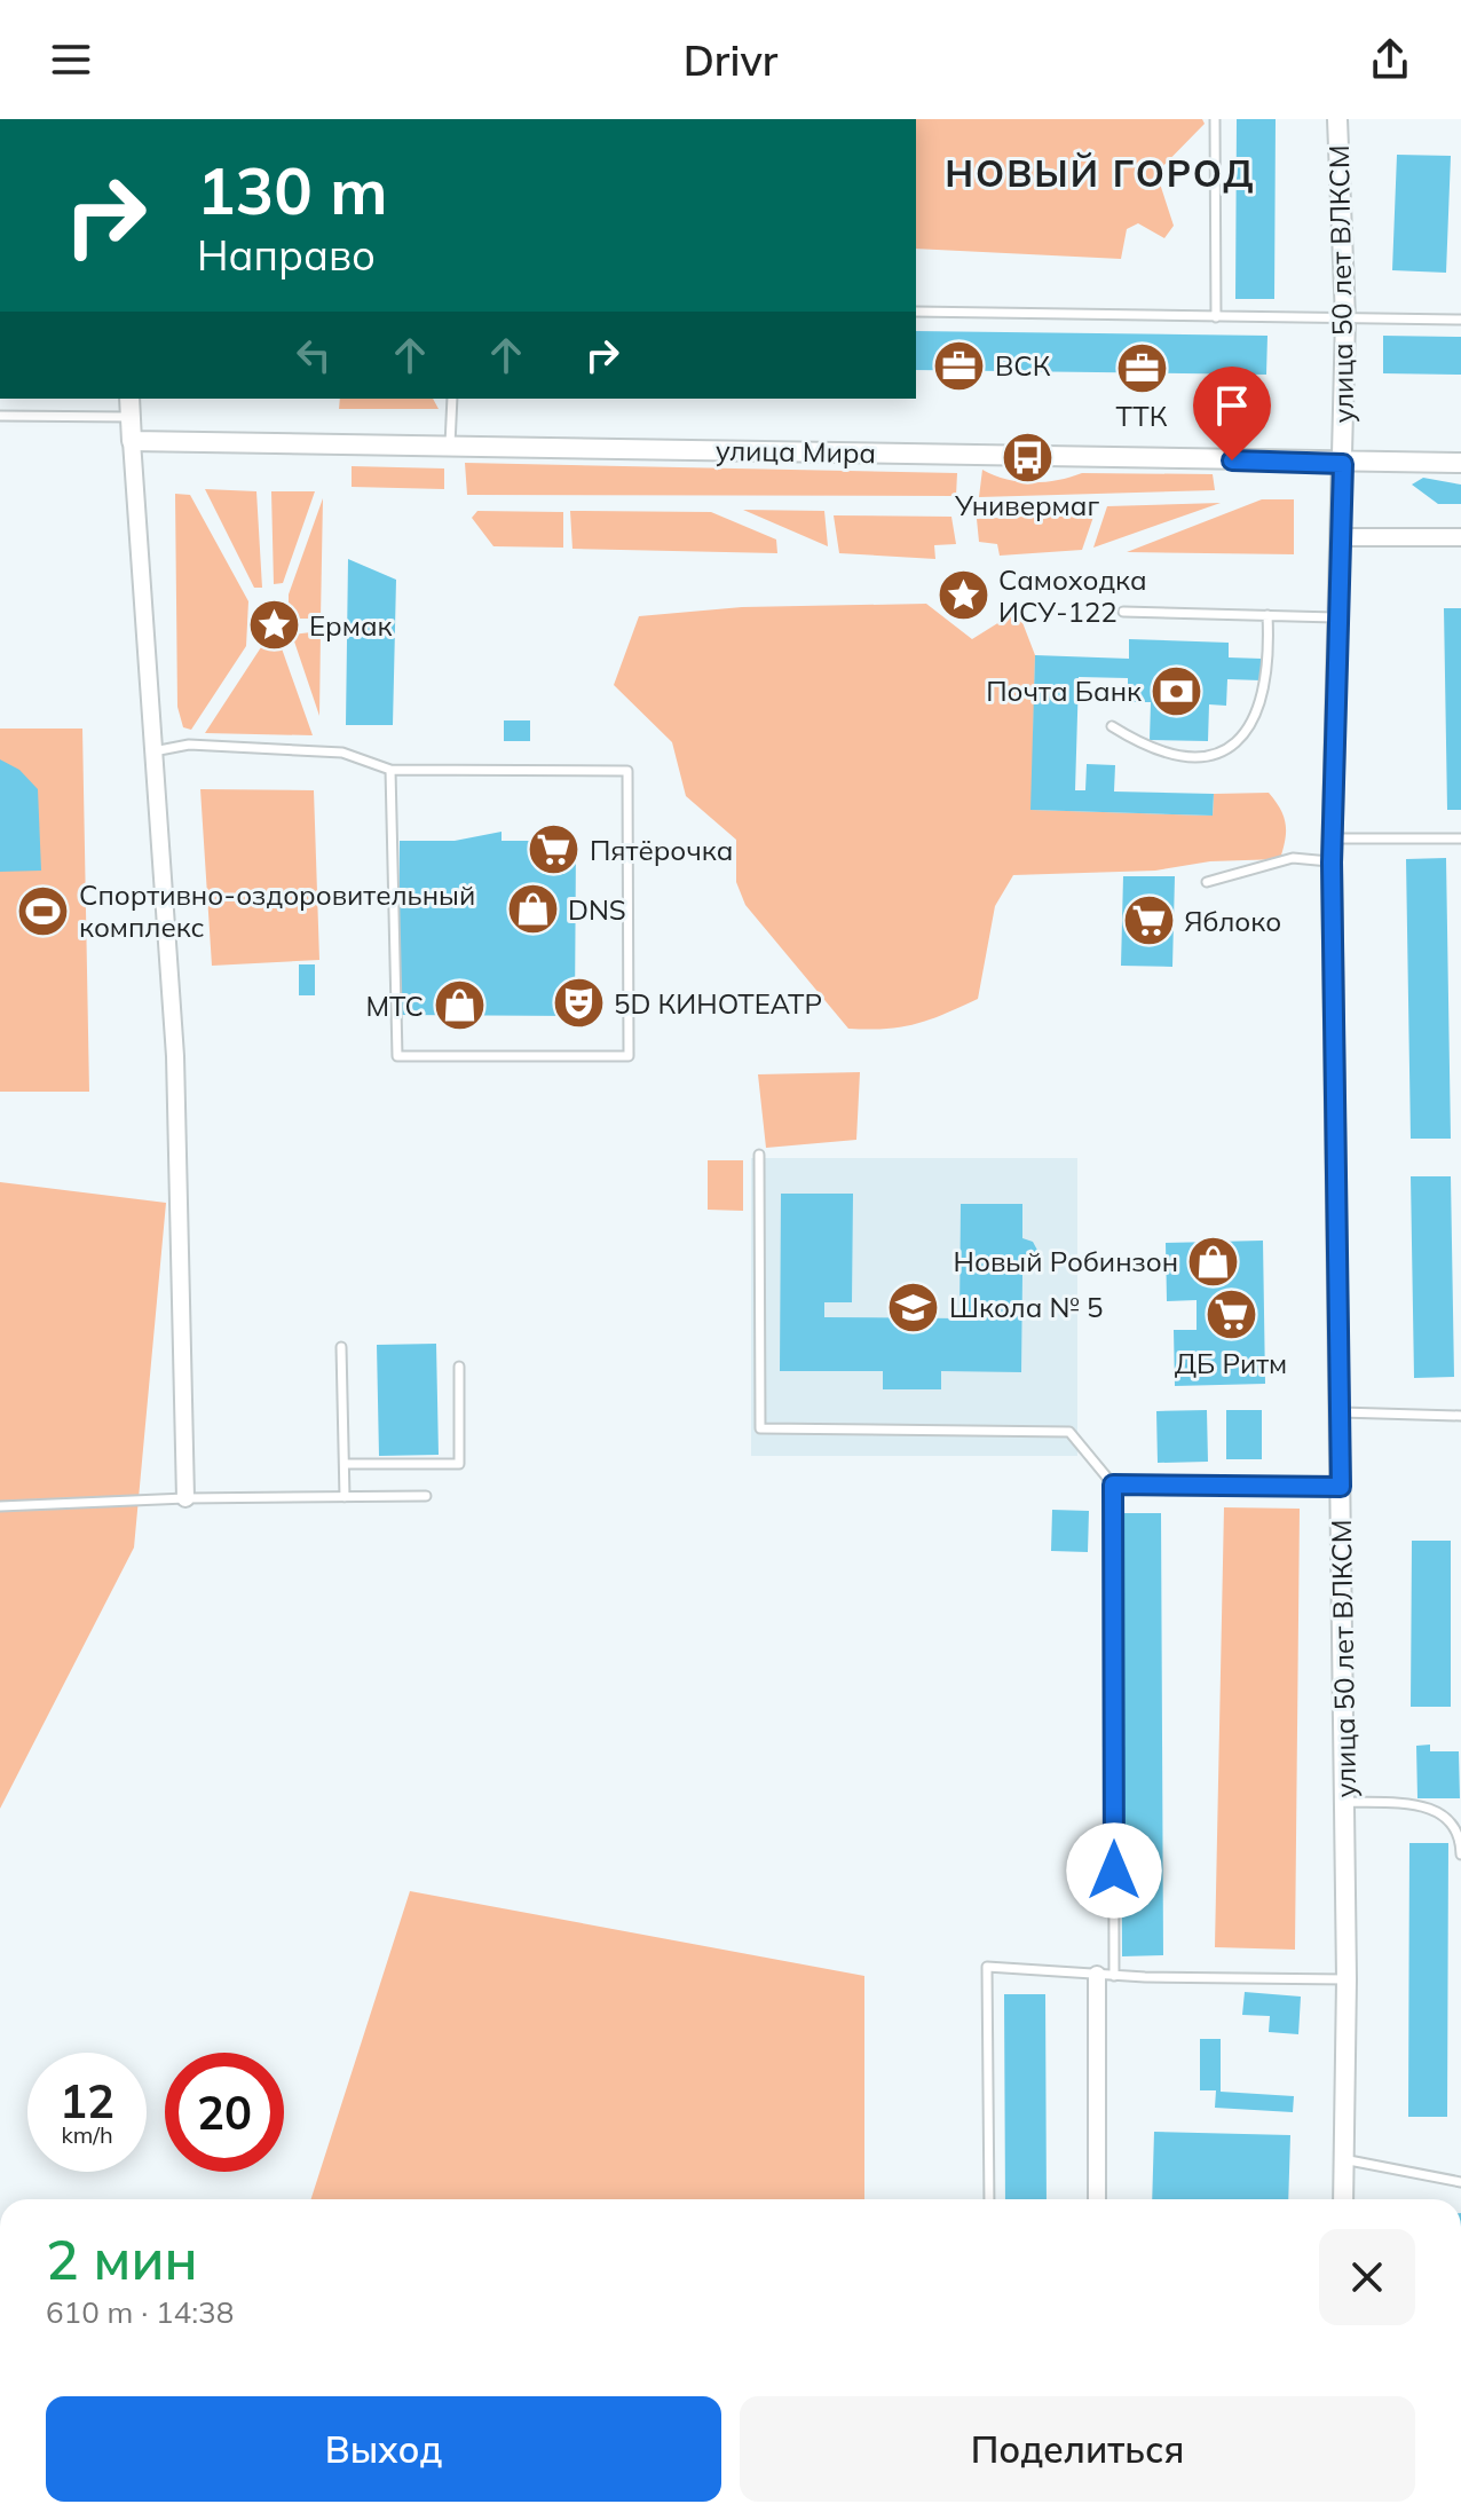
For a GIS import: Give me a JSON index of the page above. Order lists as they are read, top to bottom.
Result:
{
  "streets": {
    "street": ["улица 50 лет ВЛКСМ", "улица Мира"]
  },
  "crossings": [
    ["улица 50 лет ВЛКСМ", "улица Мира"]
  ],
  "districts": ["НОВЫЙ ГОРОД"],
  "places": {
    "office": ["ВСК", "ТТК"],
    "bus stop": ["Универмаг"],
    "place": ["Самоходка ИСУ-122", "Ермак"],
    "bank": ["Почта Банк"],
    "supermarket": ["Пятёрочка", "Яблоко", "ДБ Ритм"],
    "shop": ["DNS", "МТС", "Новый Робинзон"],
    "sports": ["Спортивно-оздоровительный комплекс"],
    "theatre": ["5D КИНОТЕАТР"],
    "school or university": ["Школа № 5"]
  },
  "page": {
    "header": "Drivr",
    "turn": ["130 m", "Направо"],
    "speed": "12 km/h",
    "limit": "20",
    "heading": ["2 мин", "610 m · 14:38"],
    "buttons": ["Выход", "Поделиться"]
  }
}
